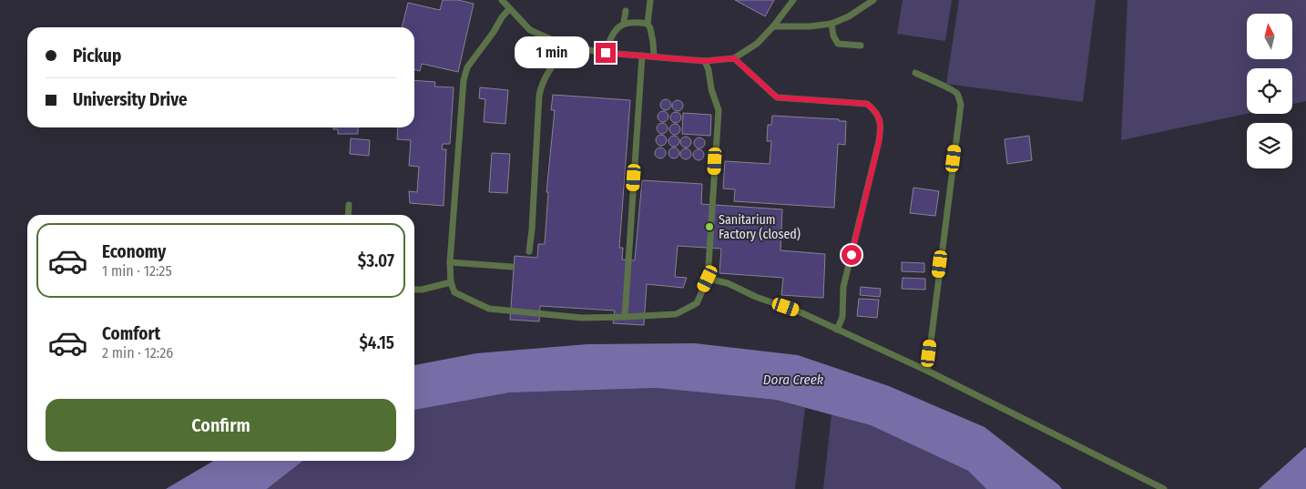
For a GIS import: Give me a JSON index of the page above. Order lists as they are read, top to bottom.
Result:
{
  "water": ["Dora Creek"],
  "places": ["Sanitarium Factory (closed)"],
  "north": "top",
  "page": {
    "banner": ["Pickup", "University Drive"],
    "bubble": "1 min",
    "list": [
      {
        "name": "Economy",
        "note": "1 min · 12:25",
        "value": "$3.07"
      },
      {
        "name": "Comfort",
        "note": "2 min · 12:26",
        "value": "$4.15"
      }
    ],
    "buttons": "Confirm"
  }
}
